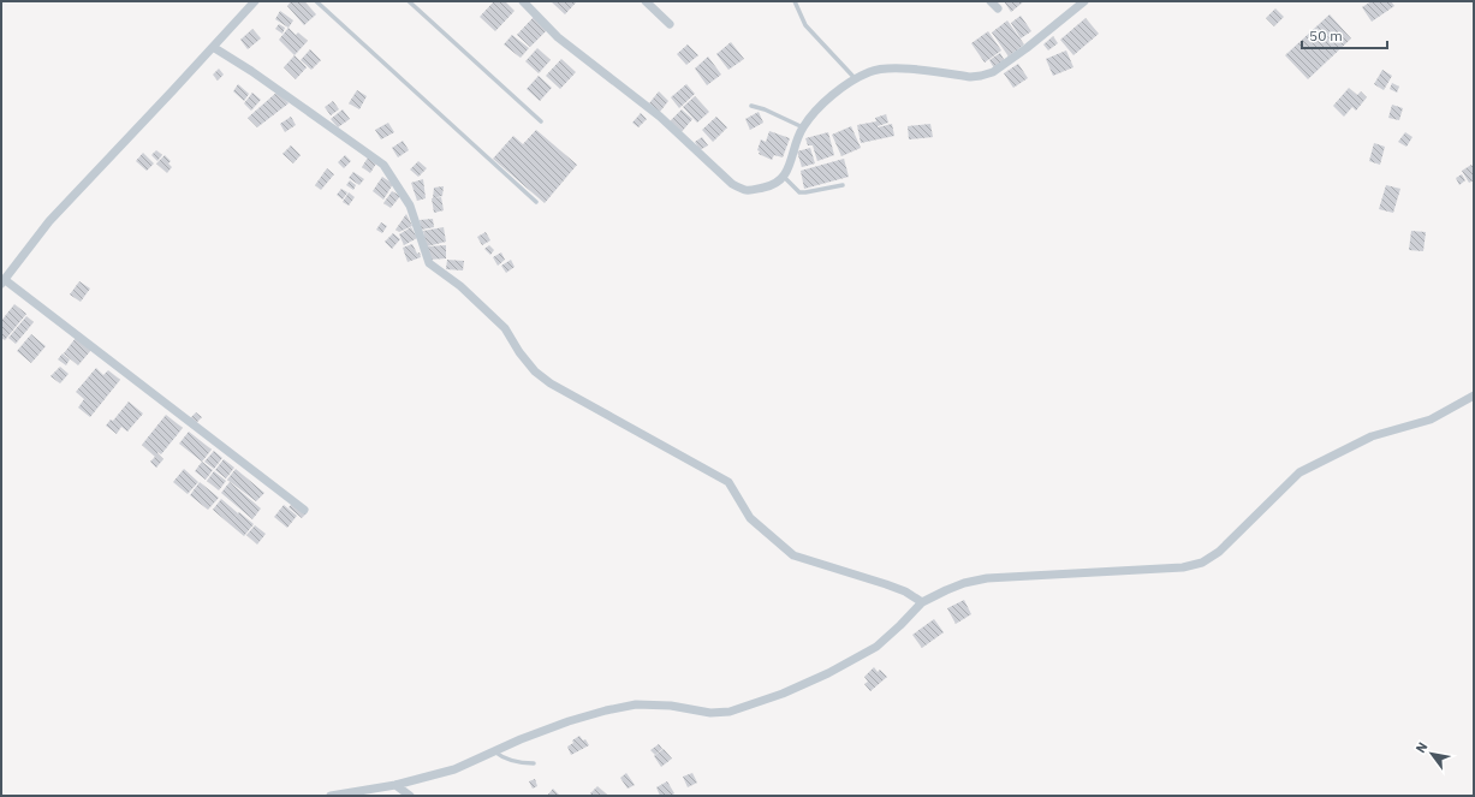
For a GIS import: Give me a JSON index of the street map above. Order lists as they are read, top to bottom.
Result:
{
  "scale_bar": "50 m",
  "north": "top left"
}
